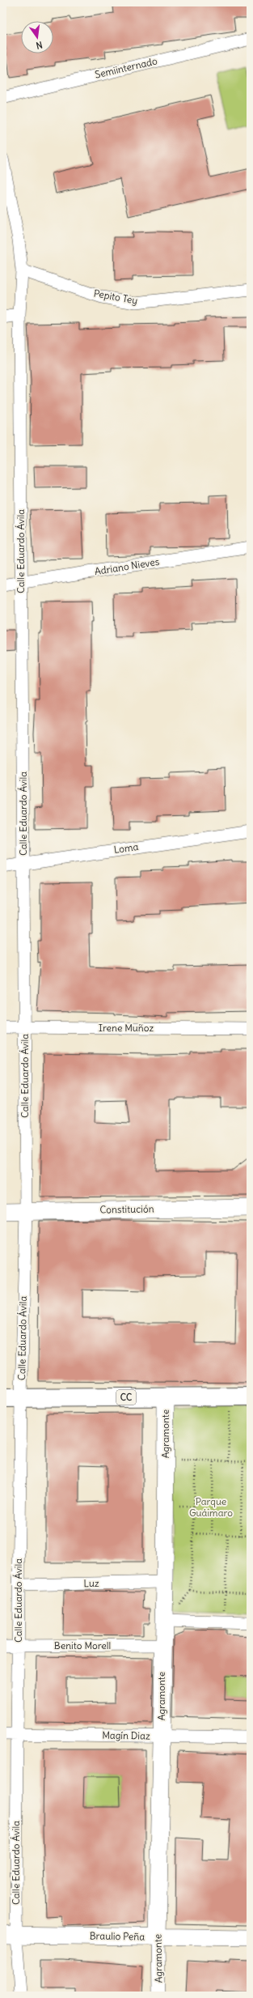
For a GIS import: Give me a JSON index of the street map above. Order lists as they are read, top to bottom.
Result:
{
  "streets": {
    "highway": ["CC"],
    "street": [
      "Semiinternado",
      "Pepito Tey",
      "Calle Eduardo Ávila",
      "Adriano Nieves",
      "Loma",
      "Irene Muñoz",
      "Constitución",
      "Agramonte",
      "Luz",
      "Benito Morell",
      "Magín Diaz",
      "Braulio Peña"
    ]
  },
  "crossings": [
    ["Pepito Tey", "Calle Eduardo Ávila"],
    ["Calle Eduardo Ávila", "Adriano Nieves"],
    ["Calle Eduardo Ávila", "Loma"],
    ["Calle Eduardo Ávila", "Irene Muñoz"],
    ["Calle Eduardo Ávila", "Constitución"],
    ["Calle Eduardo Ávila", "CC"],
    ["Calle Eduardo Ávila", "Luz"],
    ["Calle Eduardo Ávila", "Benito Morell"],
    ["Calle Eduardo Ávila", "Magín Diaz"],
    ["Calle Eduardo Ávila", "Braulio Peña"],
    ["CC", "Agramonte"],
    ["Agramonte", "Luz"],
    ["Agramonte", "Benito Morell"],
    ["Agramonte", "Magín Diaz"],
    ["Agramonte", "Braulio Peña"]
  ],
  "parks": ["Parque Guáimaro"],
  "north": "bottom"
}
